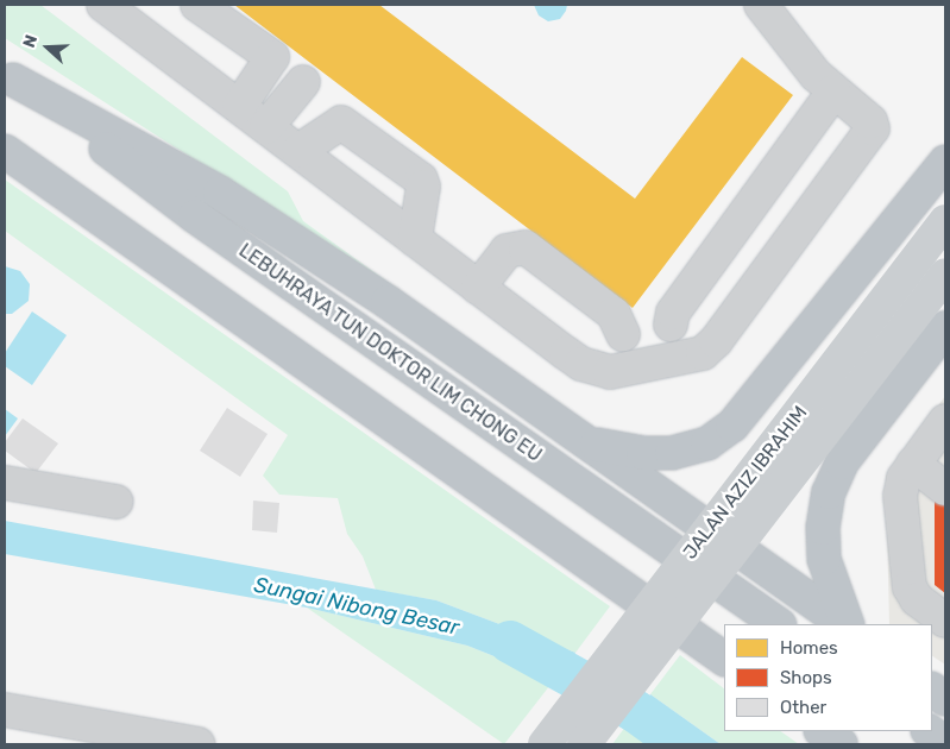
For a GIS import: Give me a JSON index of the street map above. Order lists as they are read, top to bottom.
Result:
{
  "streets": {
    "highway": ["LEBUHRAYA TUN DOKTOR LIM CHONG EU"],
    "main road": ["JALAN AZIZ IBRAHIM"]
  },
  "water": ["Sungai Nibong Besar"],
  "legend": ["Homes", "Shops", "Other"],
  "north": "left"
}
